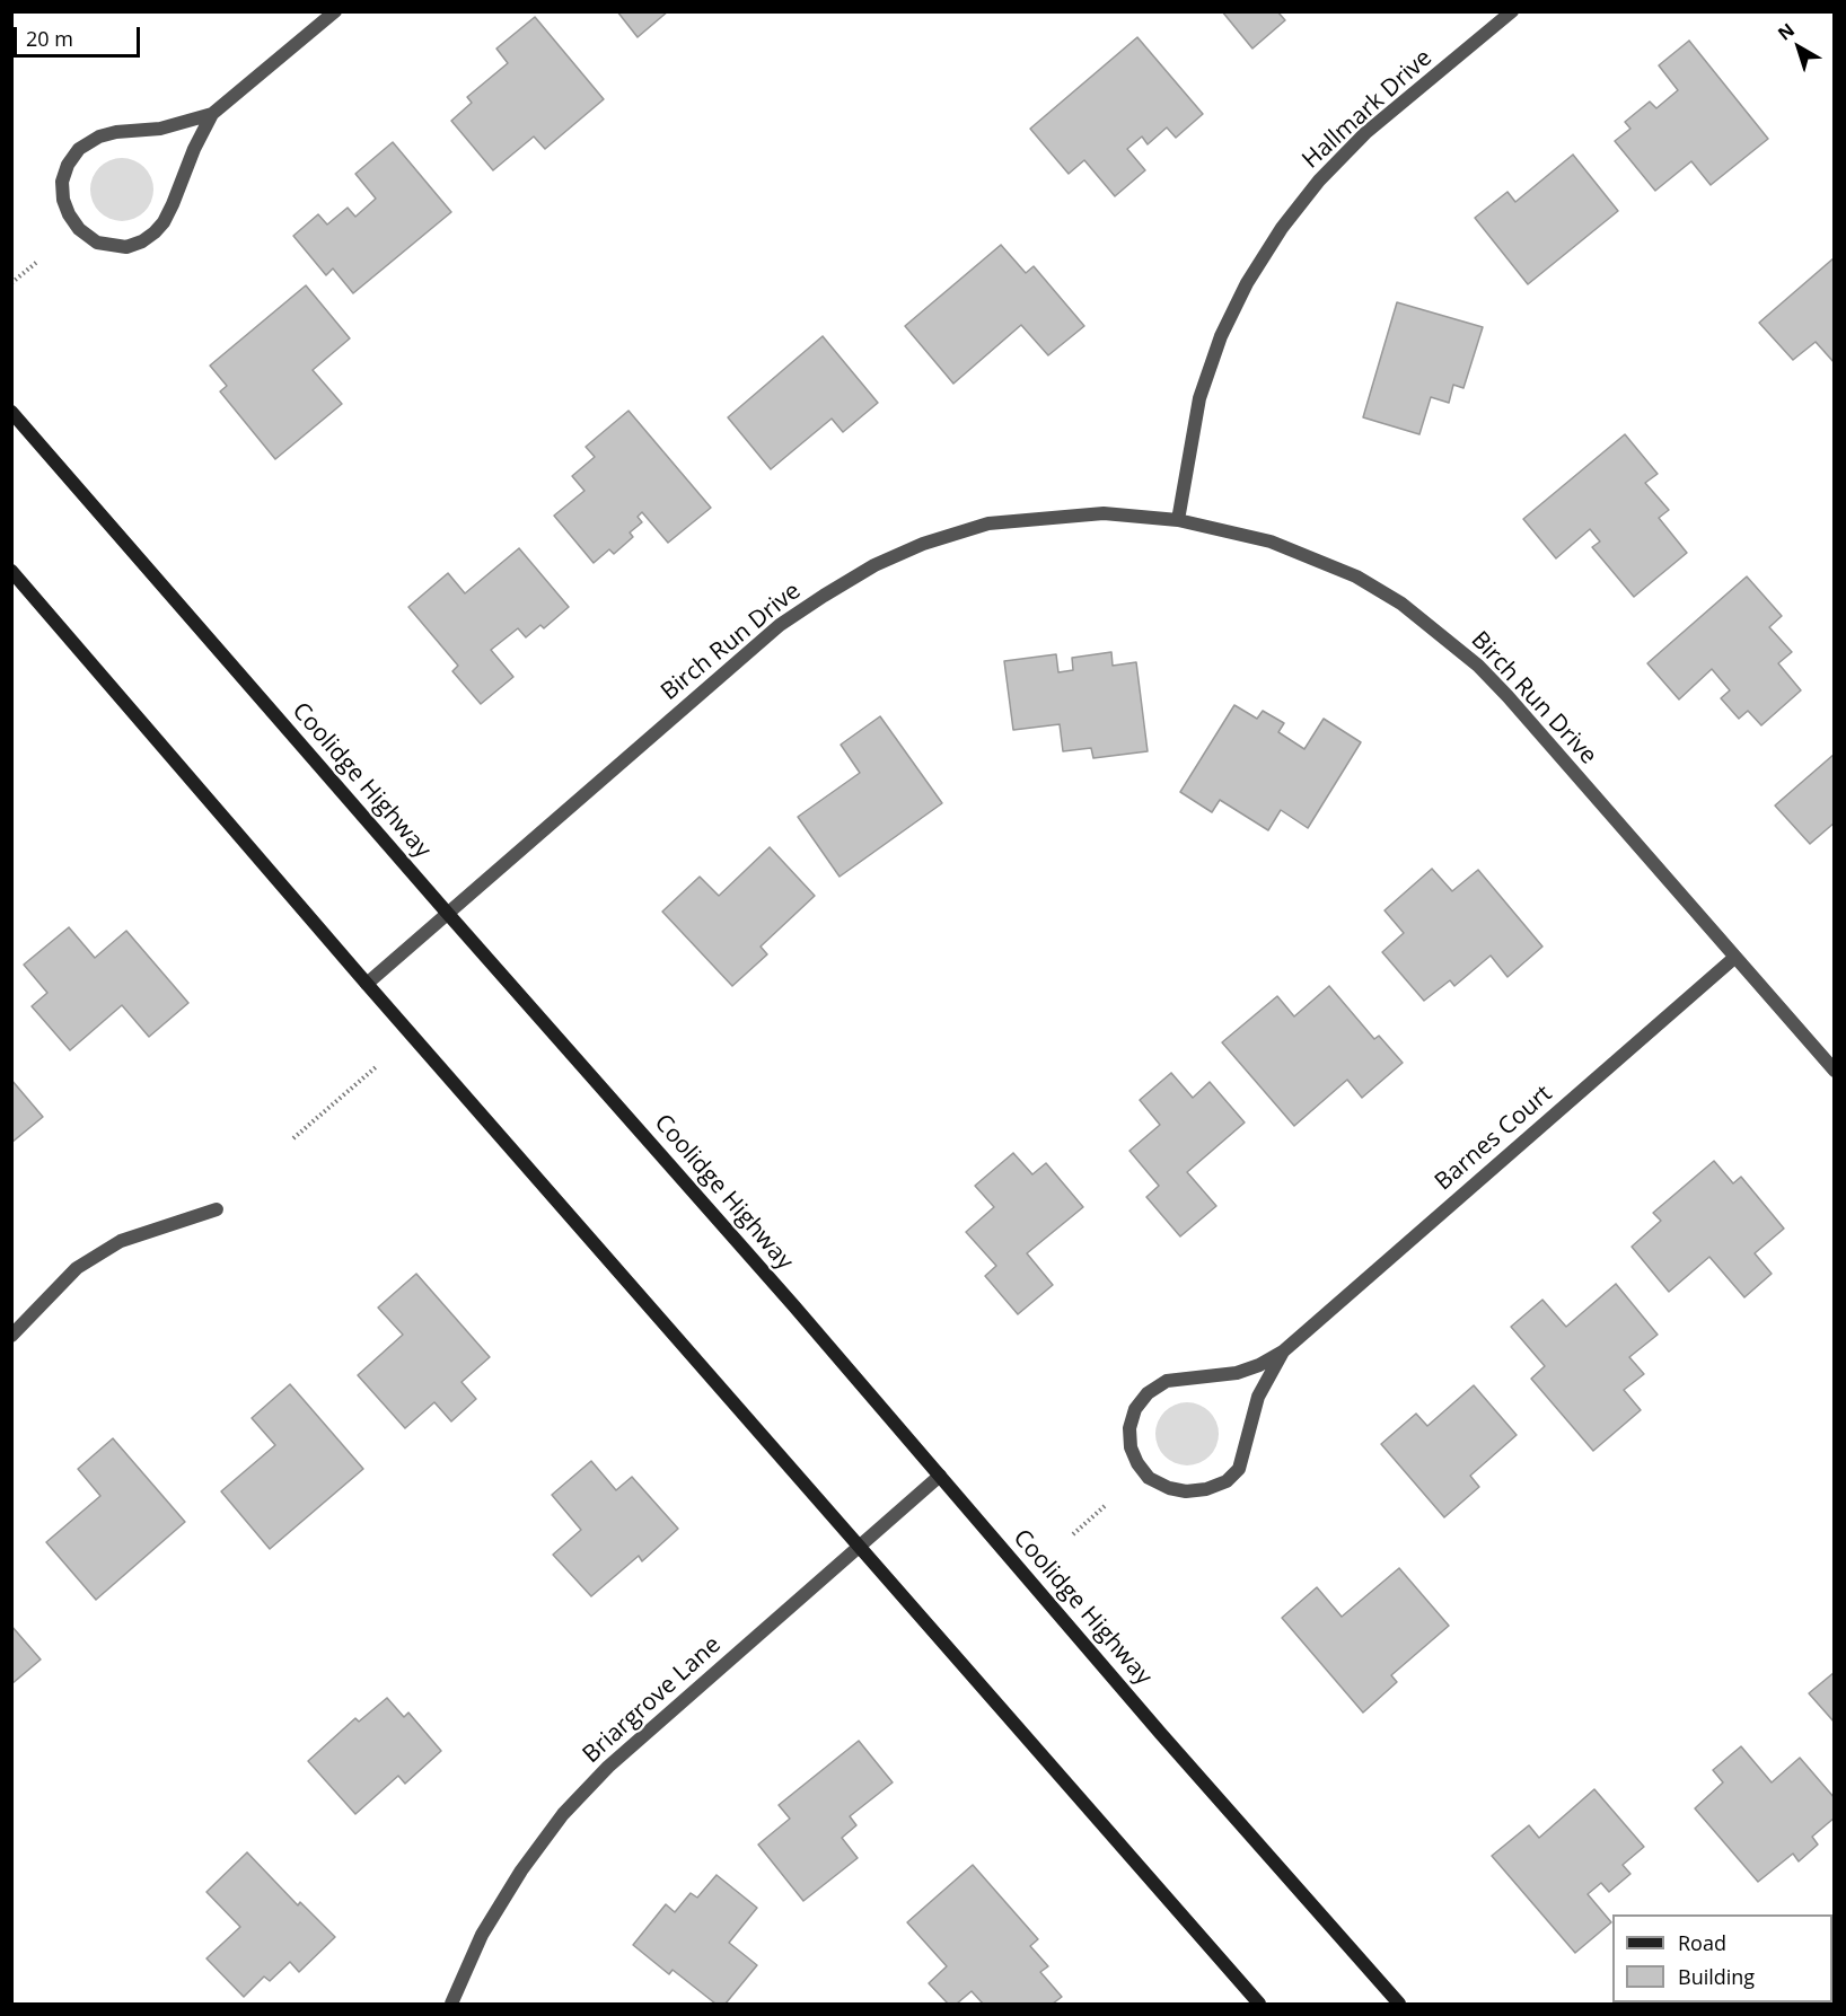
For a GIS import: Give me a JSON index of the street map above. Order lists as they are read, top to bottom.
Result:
{
  "streets": {
    "main road": ["Coolidge Highway"],
    "street": [
      "Hallmark Drive",
      "Birch Run Drive",
      "Barnes Court",
      "Briargrove Lane"
    ]
  },
  "crossings": [
    ["Hallmark Drive", "Birch Run Drive"],
    ["Birch Run Drive", "Coolidge Highway"],
    ["Birch Run Drive", "Barnes Court"],
    ["Coolidge Highway", "Briargrove Lane"]
  ],
  "legend": ["Road", "Building"],
  "scale_bar": "20 m",
  "north": "top left"
}
